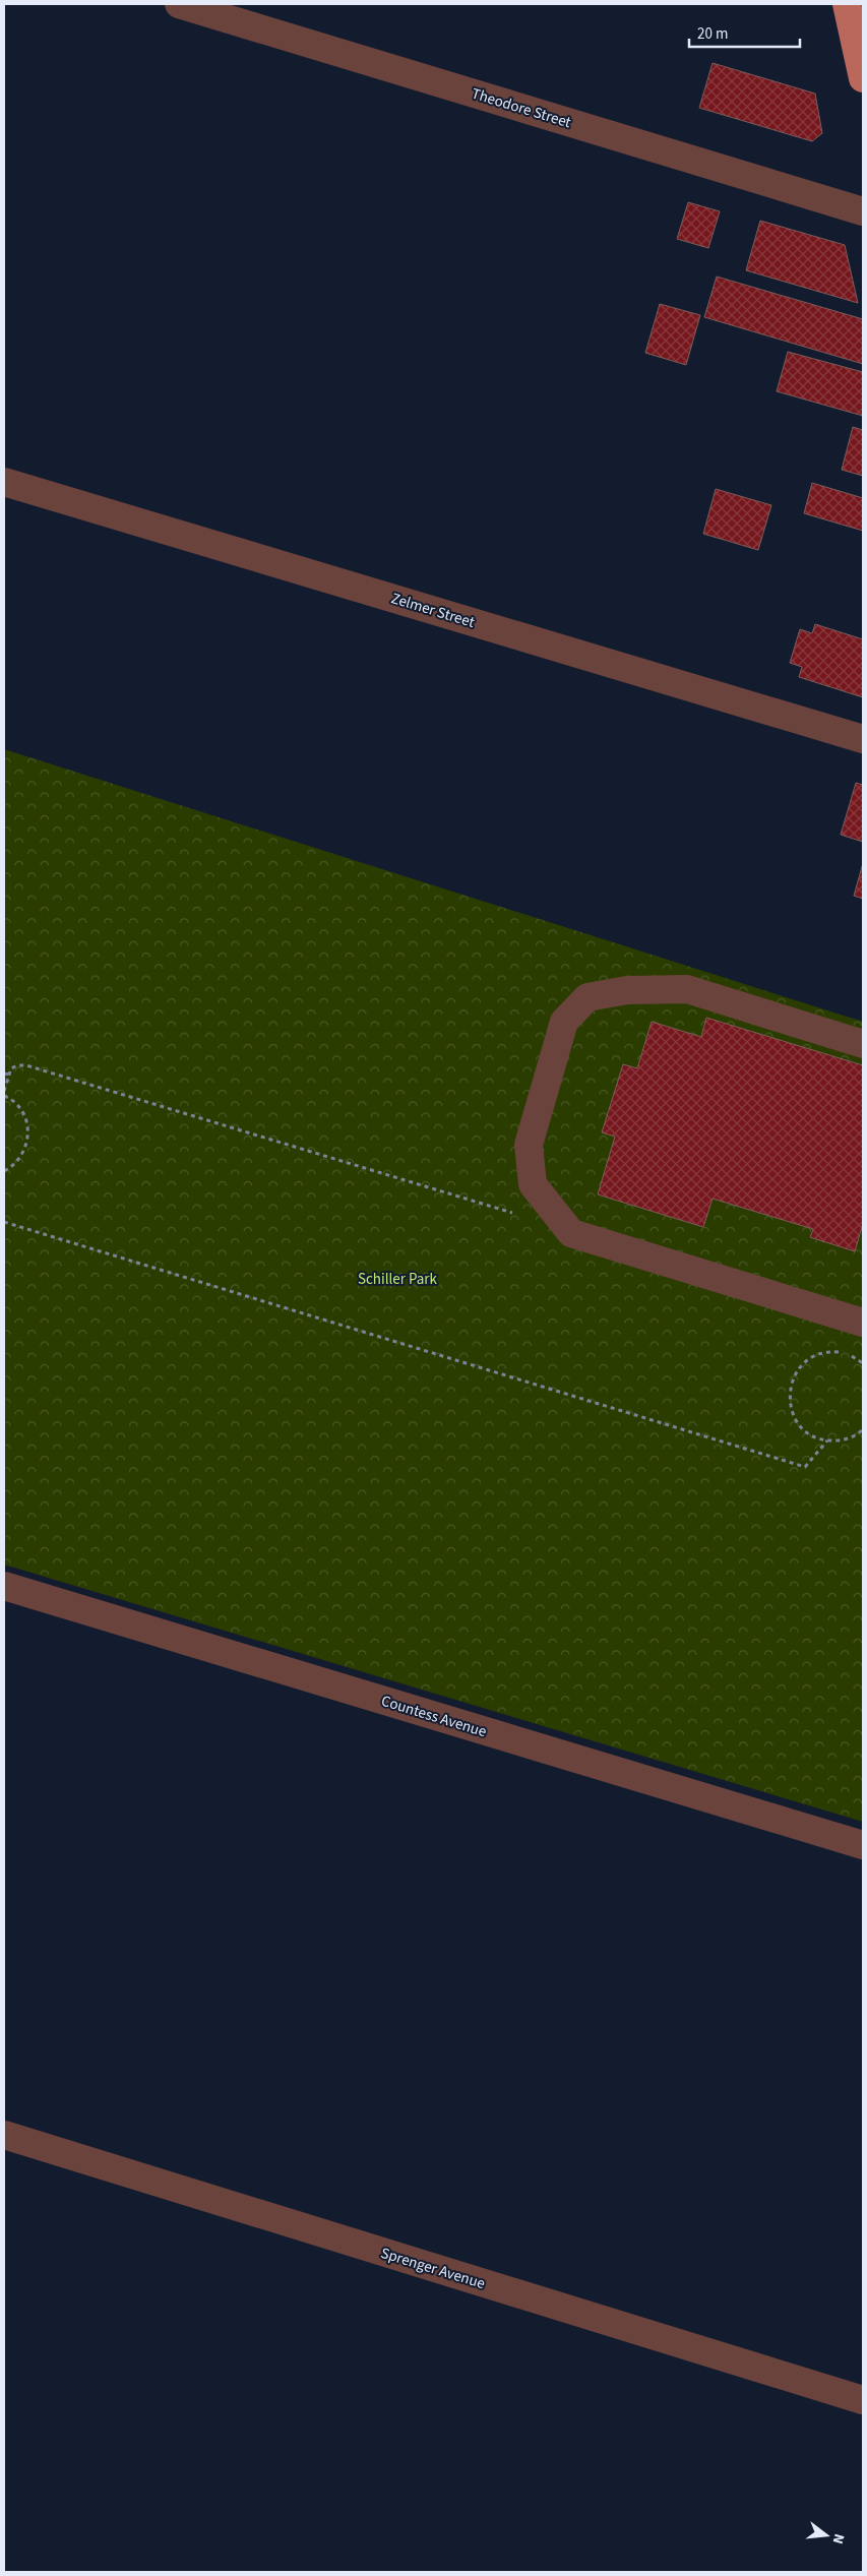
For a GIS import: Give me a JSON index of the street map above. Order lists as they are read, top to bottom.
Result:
{
  "streets": {
    "street": [
      "Theodore Street",
      "Zelmer Street",
      "Countess Avenue",
      "Sprenger Avenue"
    ]
  },
  "parks": ["Schiller Park"],
  "scale_bar": "20 m",
  "north": "right"
}
